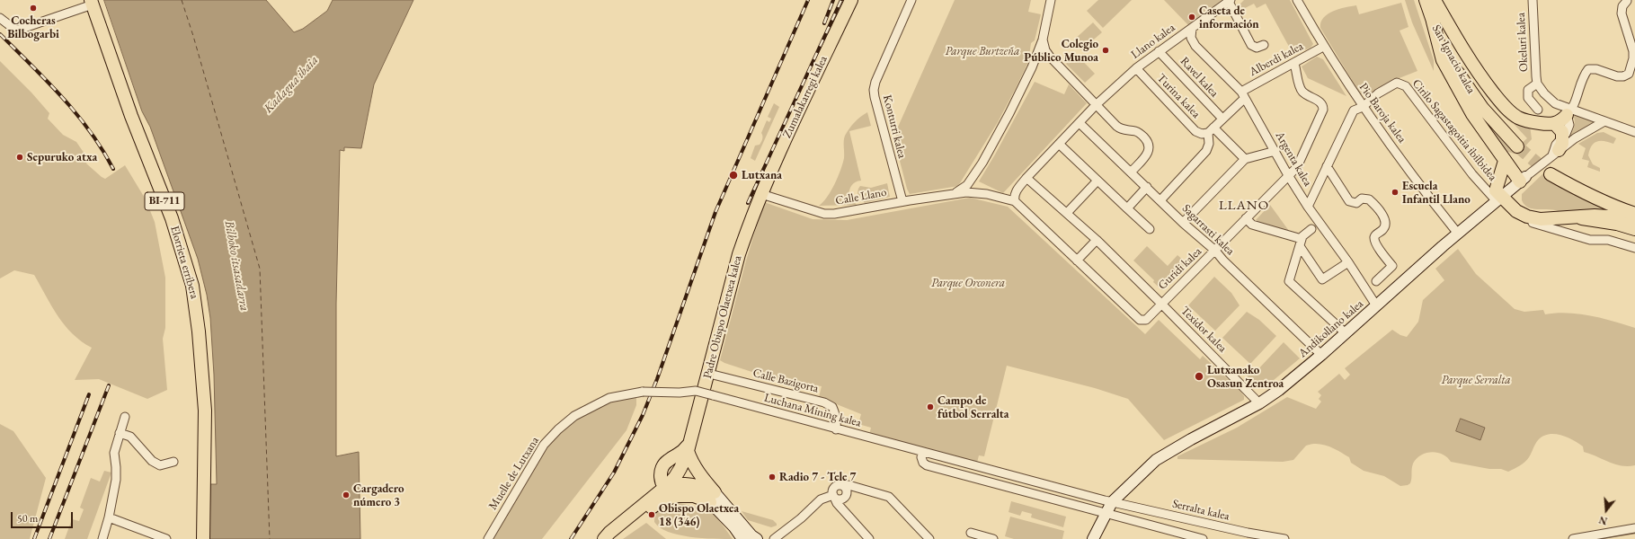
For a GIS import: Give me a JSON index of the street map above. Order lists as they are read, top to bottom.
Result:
{
  "streets": {
    "main road": [
      "San Ignacio kalea",
      "Zumalakarregi kalea",
      "BI-711",
      "Elorrieta erribera",
      "Padre Obispo Olaetxea kalea"
    ],
    "street": [
      "Llano kalea",
      "Okeluri kalea",
      "Alberdi kalea",
      "Ravel kalea",
      "Turina kalea",
      "Pio Baroja kalea",
      "Konturri kalea",
      "Cirilo Sagastagoitia ibilbidea",
      "Argenta kalea",
      "Calle Llano",
      "Sagarrasti kalea",
      "Guridi kalea",
      "Andikollano kalea",
      "Texidor kalea",
      "Calle Bazigorta",
      "Luchana Mining kalea",
      "Muelle de Lutxana",
      "Serralta kalea"
    ]
  },
  "crossings": [
    ["Llano kalea", "Ravel kalea"],
    ["Llano kalea", "Turina kalea"],
    ["Llano kalea", "Argenta kalea"],
    ["Llano kalea", "Sagarrasti kalea"],
    ["Llano kalea", "Texidor kalea"],
    ["Okeluri kalea", "Andikollano kalea"],
    ["Alberdi kalea", "Ravel kalea"],
    ["Alberdi kalea", "Turina kalea"],
    ["Alberdi kalea", "Pio Baroja kalea"],
    ["Alberdi kalea", "Argenta kalea"],
    ["Alberdi kalea", "Guridi kalea"],
    ["Zumalakarregi kalea", "Calle Llano"],
    ["Zumalakarregi kalea", "Padre Obispo Olaetxea kalea"],
    ["Pio Baroja kalea", "Cirilo Sagastagoitia ibilbidea"],
    ["Pio Baroja kalea", "Andikollano kalea"],
    ["Konturri kalea", "Calle Llano"],
    ["Cirilo Sagastagoitia ibilbidea", "Argenta kalea"],
    ["Cirilo Sagastagoitia ibilbidea", "Andikollano kalea"],
    ["Argenta kalea", "Guridi kalea"],
    ["Argenta kalea", "Andikollano kalea"],
    ["Calle Llano", "Padre Obispo Olaetxea kalea"],
    ["Sagarrasti kalea", "Guridi kalea"],
    ["Sagarrasti kalea", "Andikollano kalea"],
    ["Guridi kalea", "Texidor kalea"],
    ["Padre Obispo Olaetxea kalea", "Calle Bazigorta"],
    ["Andikollano kalea", "Texidor kalea"],
    ["Andikollano kalea", "Luchana Mining kalea"],
    ["Andikollano kalea", "Serralta kalea"],
    ["Calle Bazigorta", "Luchana Mining kalea"],
    ["Luchana Mining kalea", "Muelle de Lutxana"],
    ["Luchana Mining kalea", "Serralta kalea"]
  ],
  "districts": ["LLANO"],
  "water": ["Kadagua ibaia", "Bilboko itsasadarra"],
  "parks": ["Parque Burtzeña", "Parque Orconera", "Parque Serralta"],
  "places": [
    "Cocheras Bilbogarbi",
    "Caseta de información",
    "Colegio Público Munoa",
    "Sepuruko atxa",
    "Lutxana",
    "Escuela Infantil Llano",
    "Lutxanako Osasun Zentroa",
    "Campo de fútbol Serralta",
    "Radio 7 - Tele 7",
    "Cargadero número 3",
    "Obispo Olaetxea 18 (346)"
  ],
  "scale_bar": "50 m",
  "north": "bottom"
}
